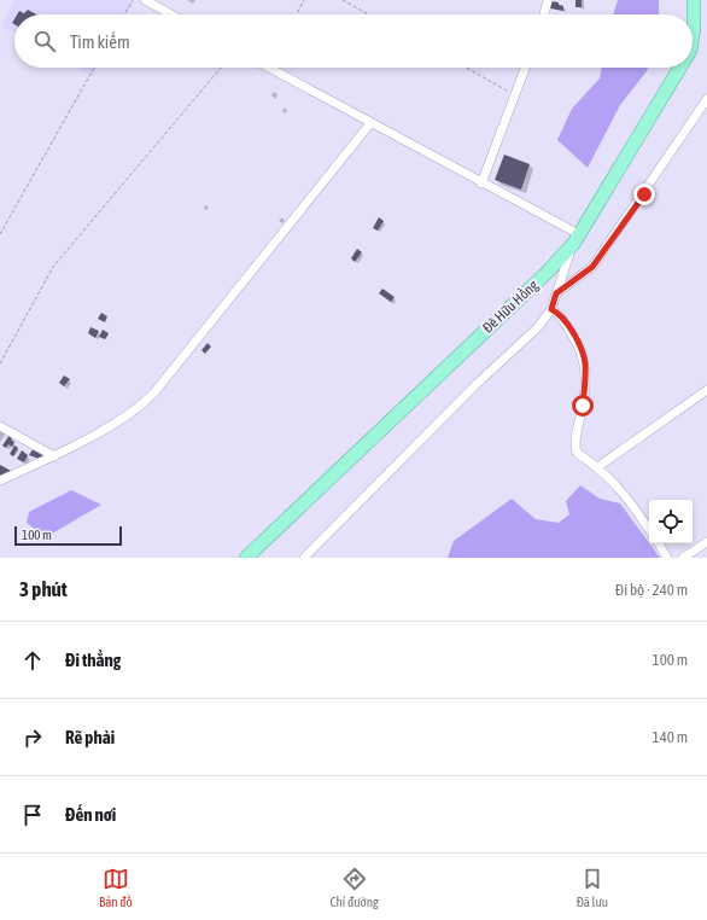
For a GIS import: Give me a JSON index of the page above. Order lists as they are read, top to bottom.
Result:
{
  "streets": {
    "main road": ["Đê Hữu Hồng"]
  },
  "scale_bar": "100 m",
  "page": {
    "search": "Tìm kiếm",
    "scale": "100 m",
    "heading": ["3 phút", "Đi bộ · 240 m"],
    "list": [
      ["Đi thẳng", "100 m"],
      ["Rẽ phải", "140 m"],
      "Đến nơi"
    ],
    "nav": ["Bản đồ", "Chỉ đường", "Đã lưu"]
  }
}
